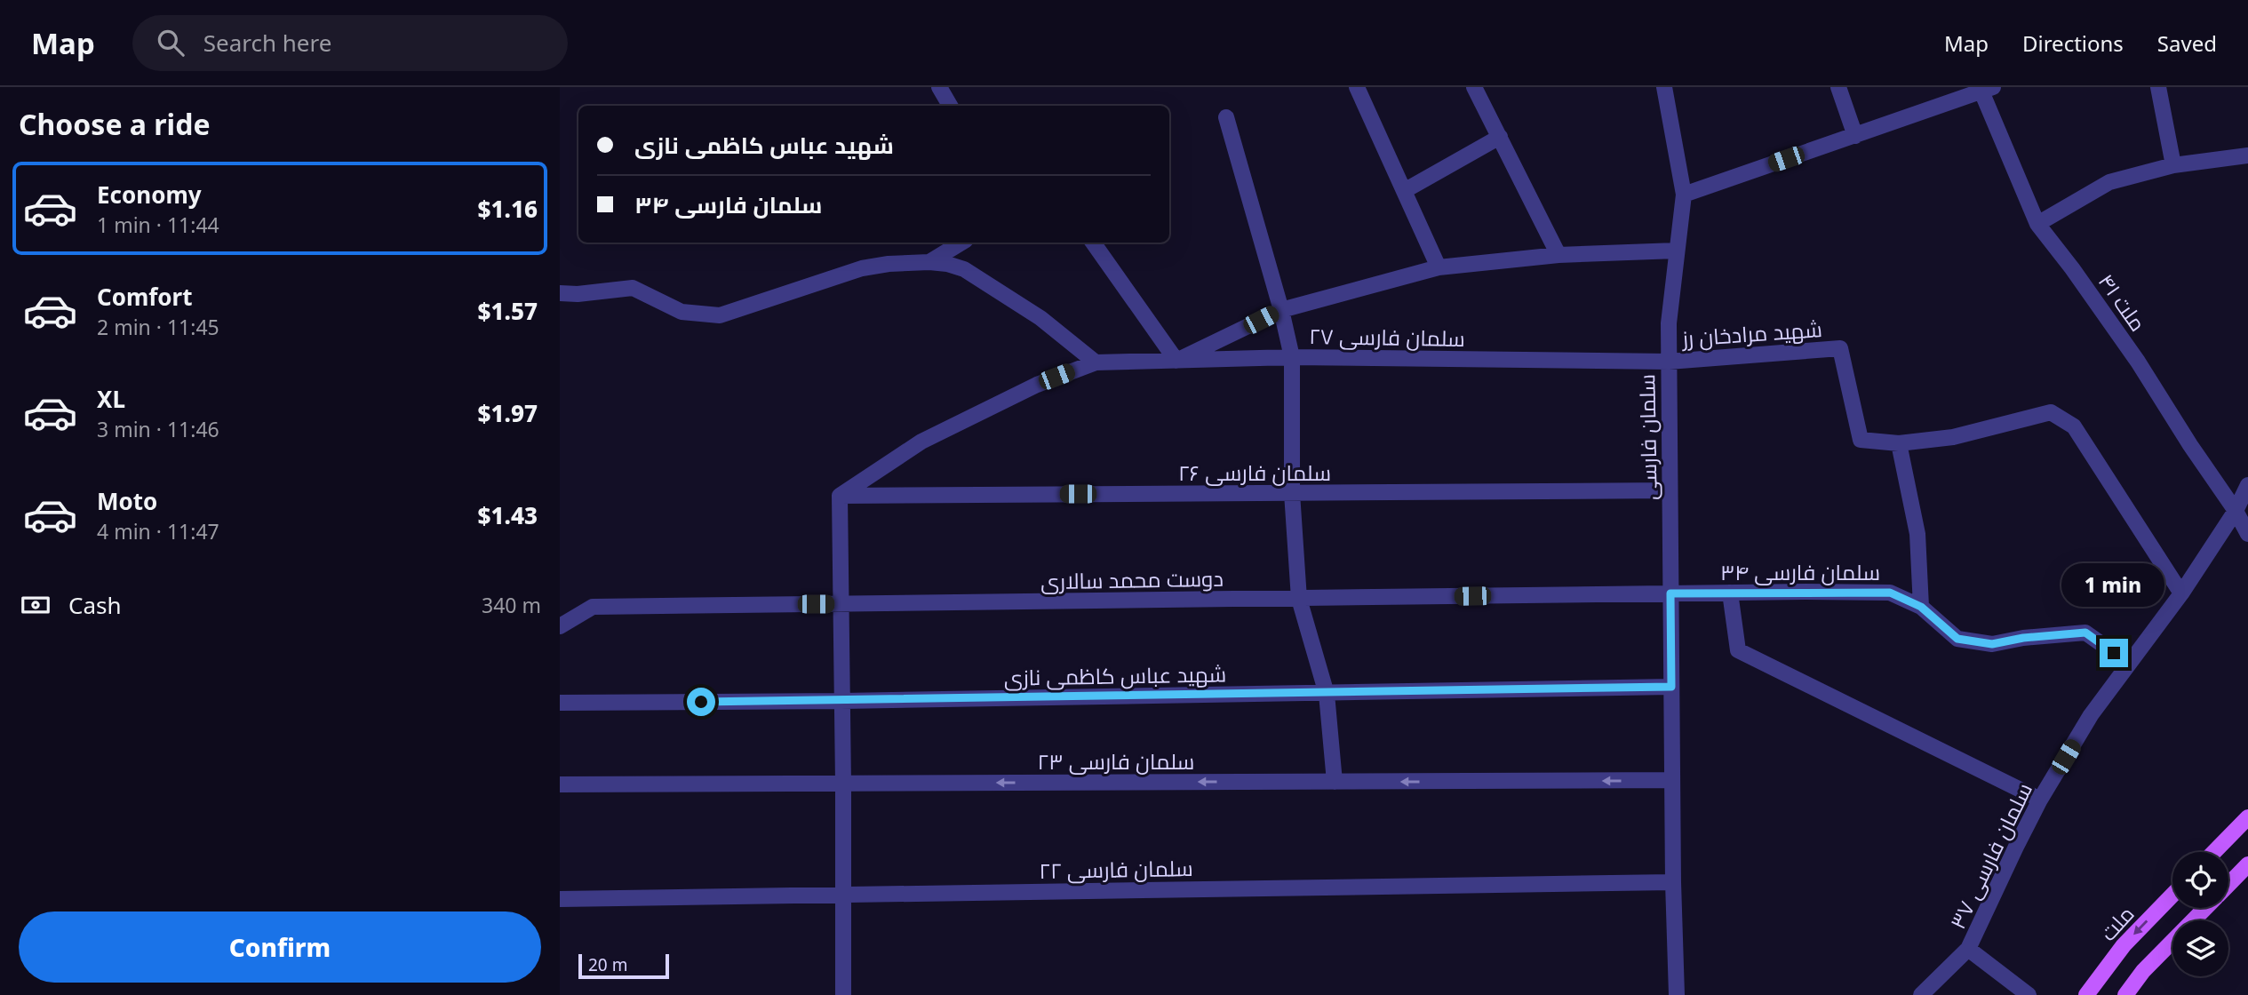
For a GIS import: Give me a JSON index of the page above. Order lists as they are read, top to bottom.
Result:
{
  "streets": {
    "main road": ["ملت"],
    "street": [
      "ملت ۴۱",
      "شهید مرادخان رز",
      "سلمان فارسی ۲۷",
      "سلمان فارسی",
      "سلمان فارسی ۲۶",
      "سلمان فارسی ۳۴",
      "دوست محمد سالاری",
      "شهید عباس کاظمی نازی",
      "سلمان فارسی ۲۳",
      "سلمان فارسی ۳۷",
      "سلمان فارسی ۲۲"
    ]
  },
  "crossings": [
    ["ملت ۴۱", "سلمان فارسی ۳۷"],
    ["شهید مرادخان رز", "سلمان فارسی ۲۷"],
    ["شهید مرادخان رز", "سلمان فارسی"],
    ["سلمان فارسی ۲۷", "سلمان فارسی"],
    ["سلمان فارسی ۲۷", "سلمان فارسی ۲۶"],
    ["سلمان فارسی", "سلمان فارسی ۲۶"],
    ["سلمان فارسی", "سلمان فارسی ۳۴"],
    ["سلمان فارسی", "دوست محمد سالاری"],
    ["سلمان فارسی", "شهید عباس کاظمی نازی"],
    ["سلمان فارسی", "سلمان فارسی ۲۳"],
    ["سلمان فارسی", "سلمان فارسی ۲۲"],
    ["سلمان فارسی ۳۴", "دوست محمد سالاری"],
    ["سلمان فارسی ۳۴", "سلمان فارسی ۳۷"]
  ],
  "one_way": ["سلمان فارسی ۲۳"],
  "scale_bar": "20 m",
  "page": {
    "header": "Map",
    "search": "Search here",
    "nav": ["Map", "Directions", "Saved"],
    "heading": "Choose a ride",
    "banner": ["شهید عباس کاظمی نازی", "سلمان فارسی ۳۴"],
    "list": [
      {
        "name": "Economy",
        "note": "1 min · 11:44",
        "value": "$1.16"
      },
      {
        "name": "Comfort",
        "note": "2 min · 11:45",
        "value": "$1.57"
      },
      {
        "name": "XL",
        "note": "3 min · 11:46",
        "value": "$1.97"
      },
      {
        "name": "Moto",
        "note": "4 min · 11:47",
        "value": "$1.43"
      }
    ],
    "bubble": "1 min",
    "pay": ["Cash", "340 m"],
    "buttons": "Confirm",
    "scale": "20 m"
  }
}
